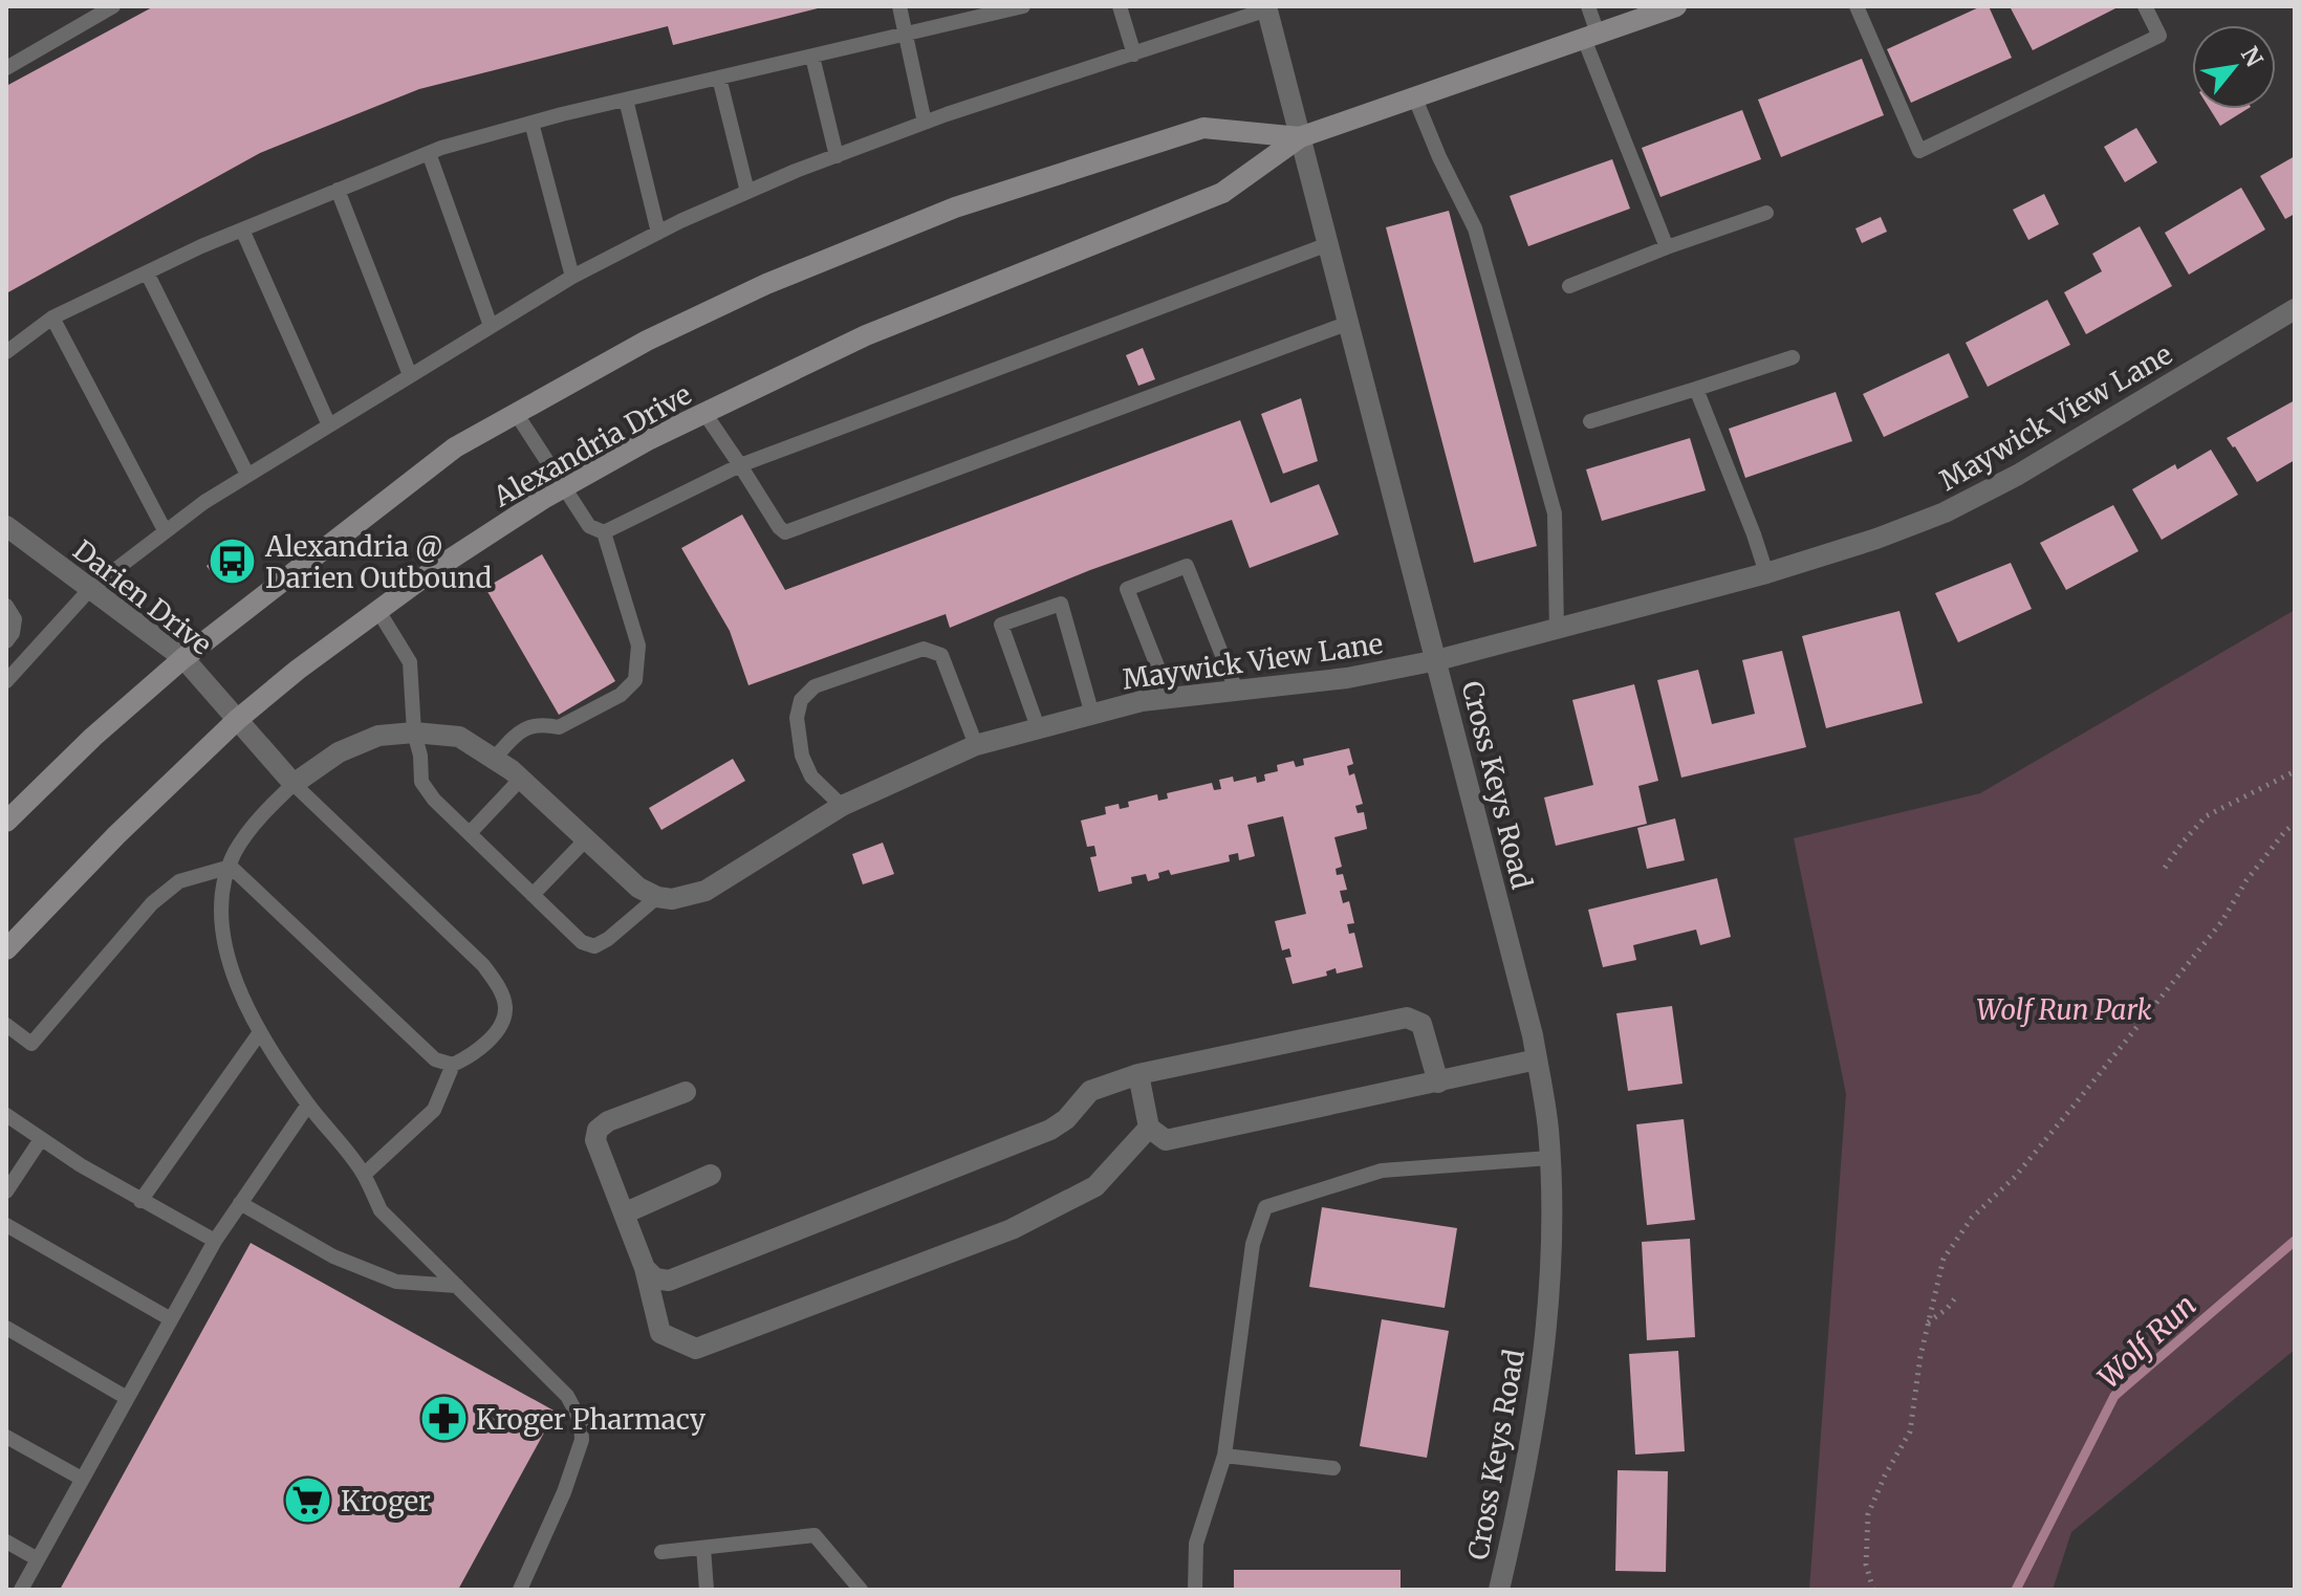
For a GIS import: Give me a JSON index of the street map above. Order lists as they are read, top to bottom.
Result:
{
  "streets": {
    "main road": ["Alexandria Drive"],
    "street": ["Maywick View Lane", "Darien Drive", "Cross Keys Road"]
  },
  "crossings": [
    ["Maywick View Lane", "Cross Keys Road"],
    ["Alexandria Drive", "Darien Drive"],
    ["Alexandria Drive", "Cross Keys Road"]
  ],
  "water": ["Wolf Run"],
  "parks": ["Wolf Run Park"],
  "places": {
    "bus stop": ["Alexandria @ Darien Outbound"],
    "pharmacy": ["Kroger Pharmacy"],
    "supermarket": ["Kroger"]
  },
  "north": "top right"
}
